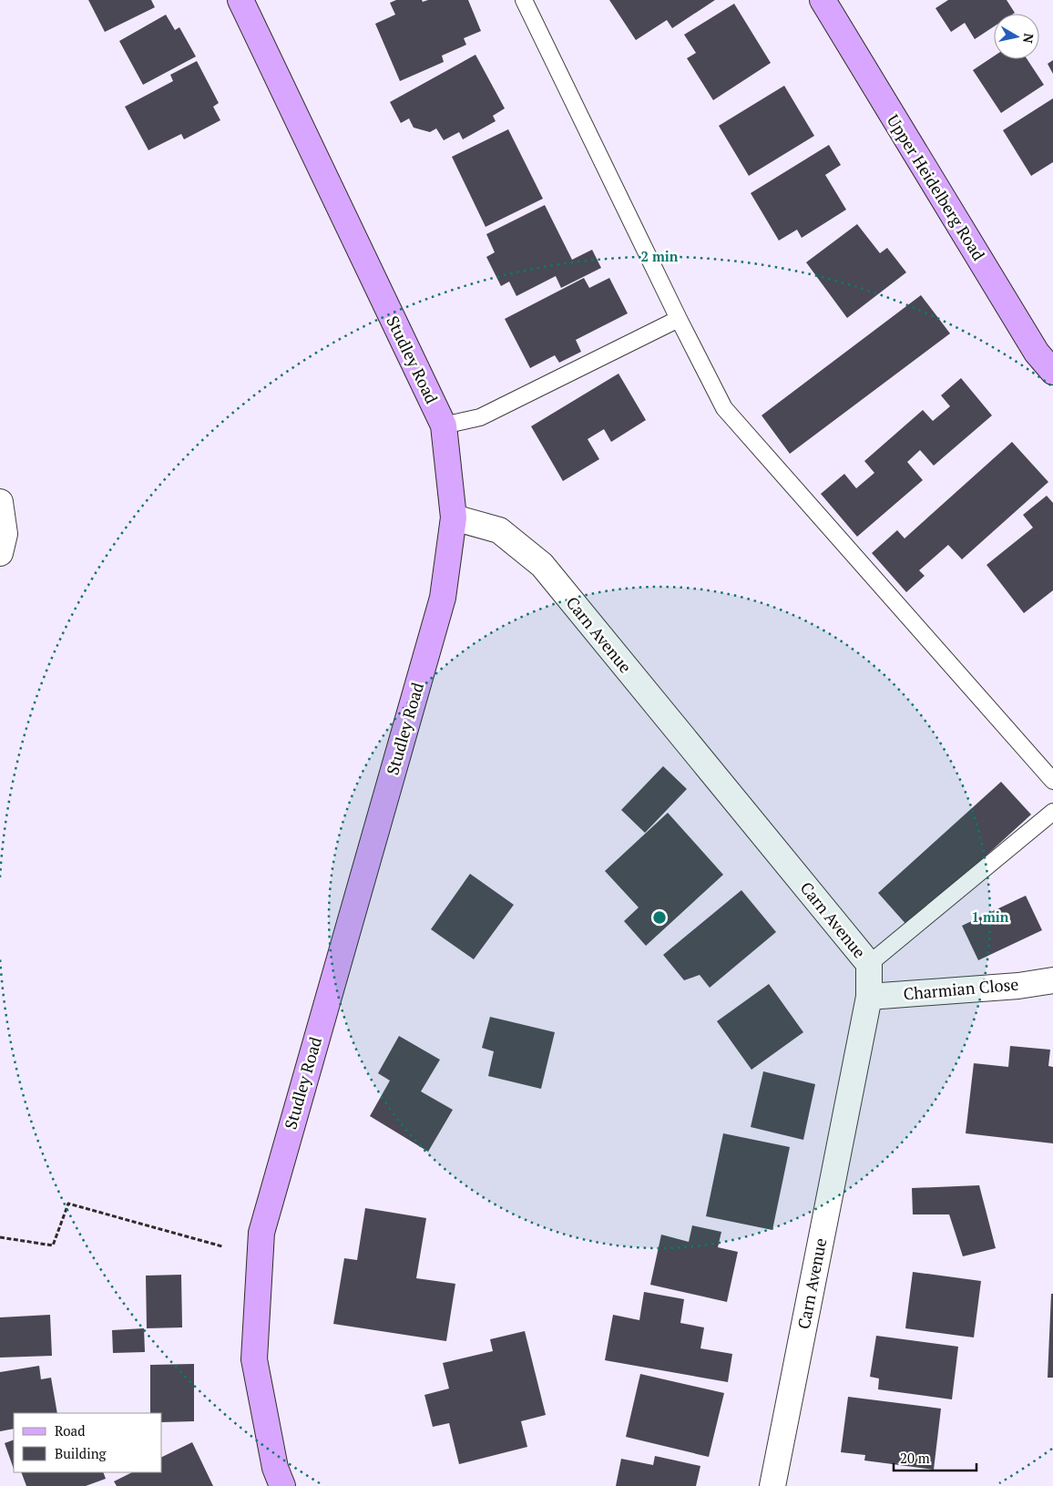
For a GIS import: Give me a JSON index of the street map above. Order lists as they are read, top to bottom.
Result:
{
  "streets": {
    "street": [
      "Upper Heidelberg Road",
      "Studley Road",
      "Carn Avenue",
      "Charmian Close"
    ]
  },
  "crossings": [
    ["Studley Road", "Carn Avenue"],
    ["Carn Avenue", "Charmian Close"]
  ],
  "legend": ["Road", "Building"],
  "scale_bar": "20 m",
  "north": "right",
  "rings": ["2 min", "1 min"]
}
